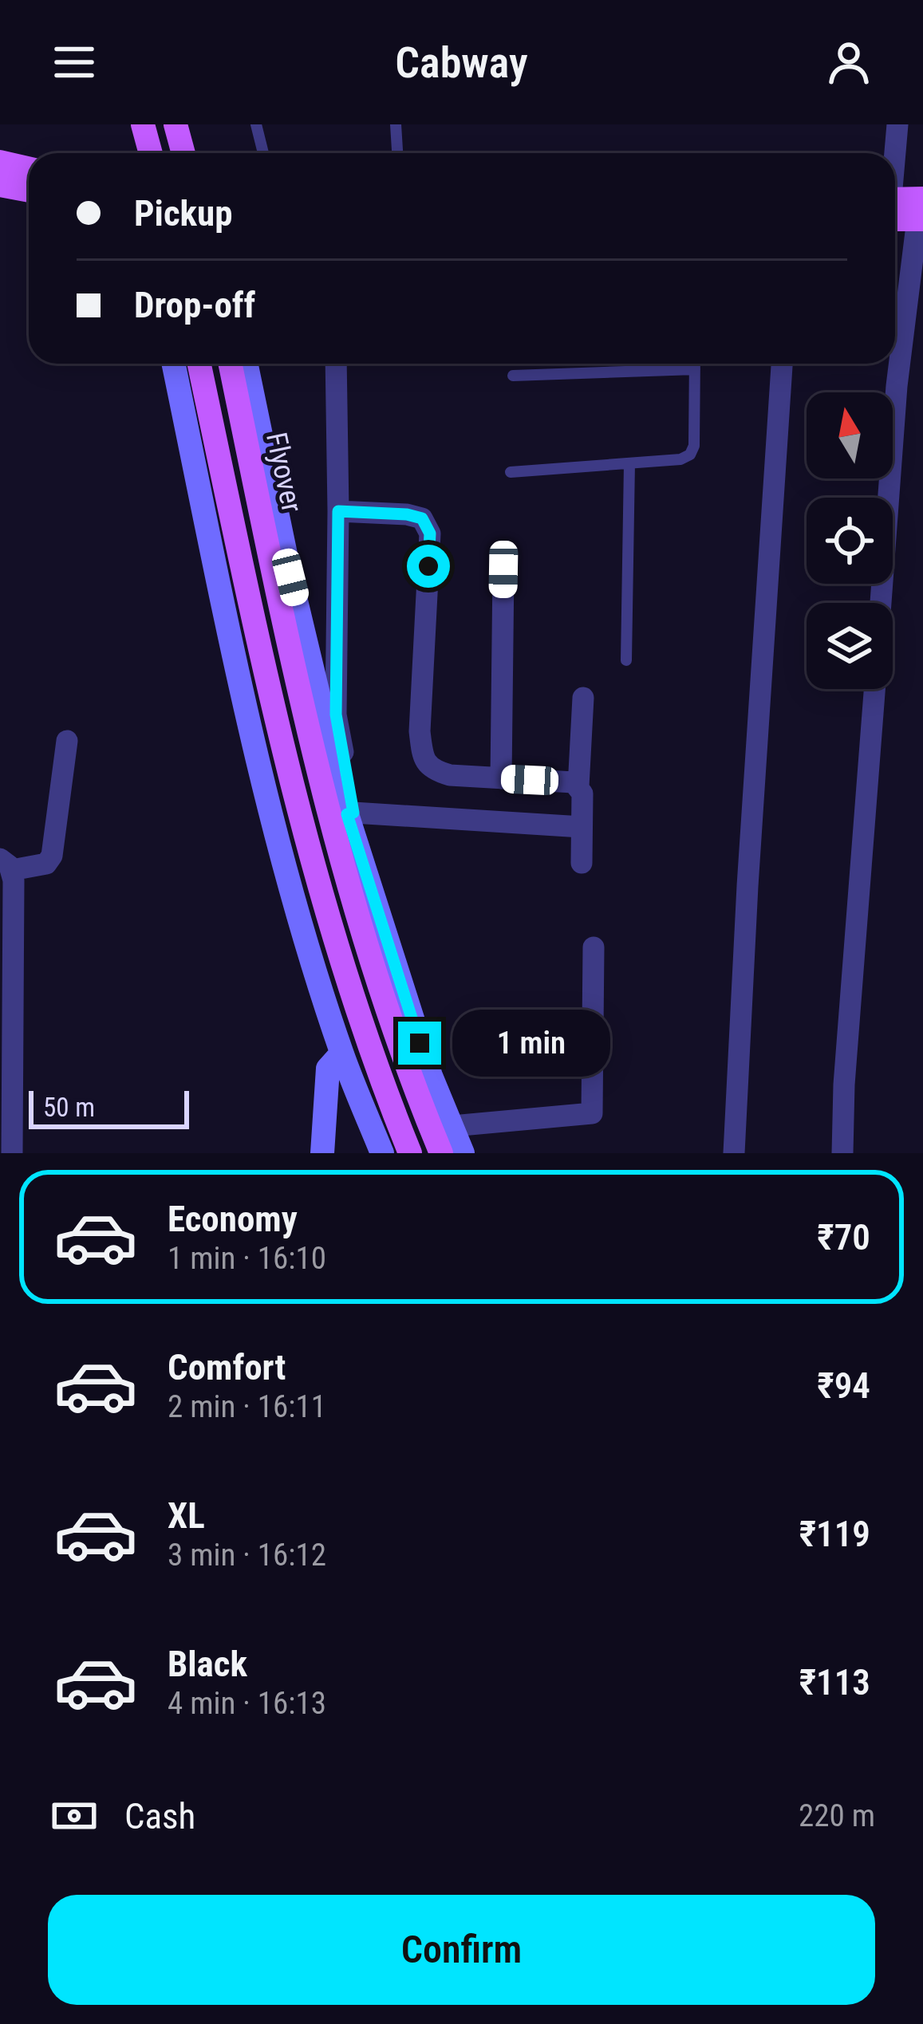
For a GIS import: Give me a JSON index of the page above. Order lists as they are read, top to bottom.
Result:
{
  "streets": {
    "main road": ["Flyover"]
  },
  "scale_bar": "50 m",
  "north": "top",
  "page": {
    "header": "Cabway",
    "banner": ["Pickup", "Drop-off"],
    "bubble": "1 min",
    "scale": "50 m",
    "list": [
      {
        "name": "Economy",
        "note": "1 min · 16:10",
        "value": "₹70"
      },
      {
        "name": "Comfort",
        "note": "2 min · 16:11",
        "value": "₹94"
      },
      {
        "name": "XL",
        "note": "3 min · 16:12",
        "value": "₹119"
      },
      {
        "name": "Black",
        "note": "4 min · 16:13",
        "value": "₹113"
      }
    ],
    "pay": ["Cash", "220 m"],
    "buttons": "Confirm"
  }
}
